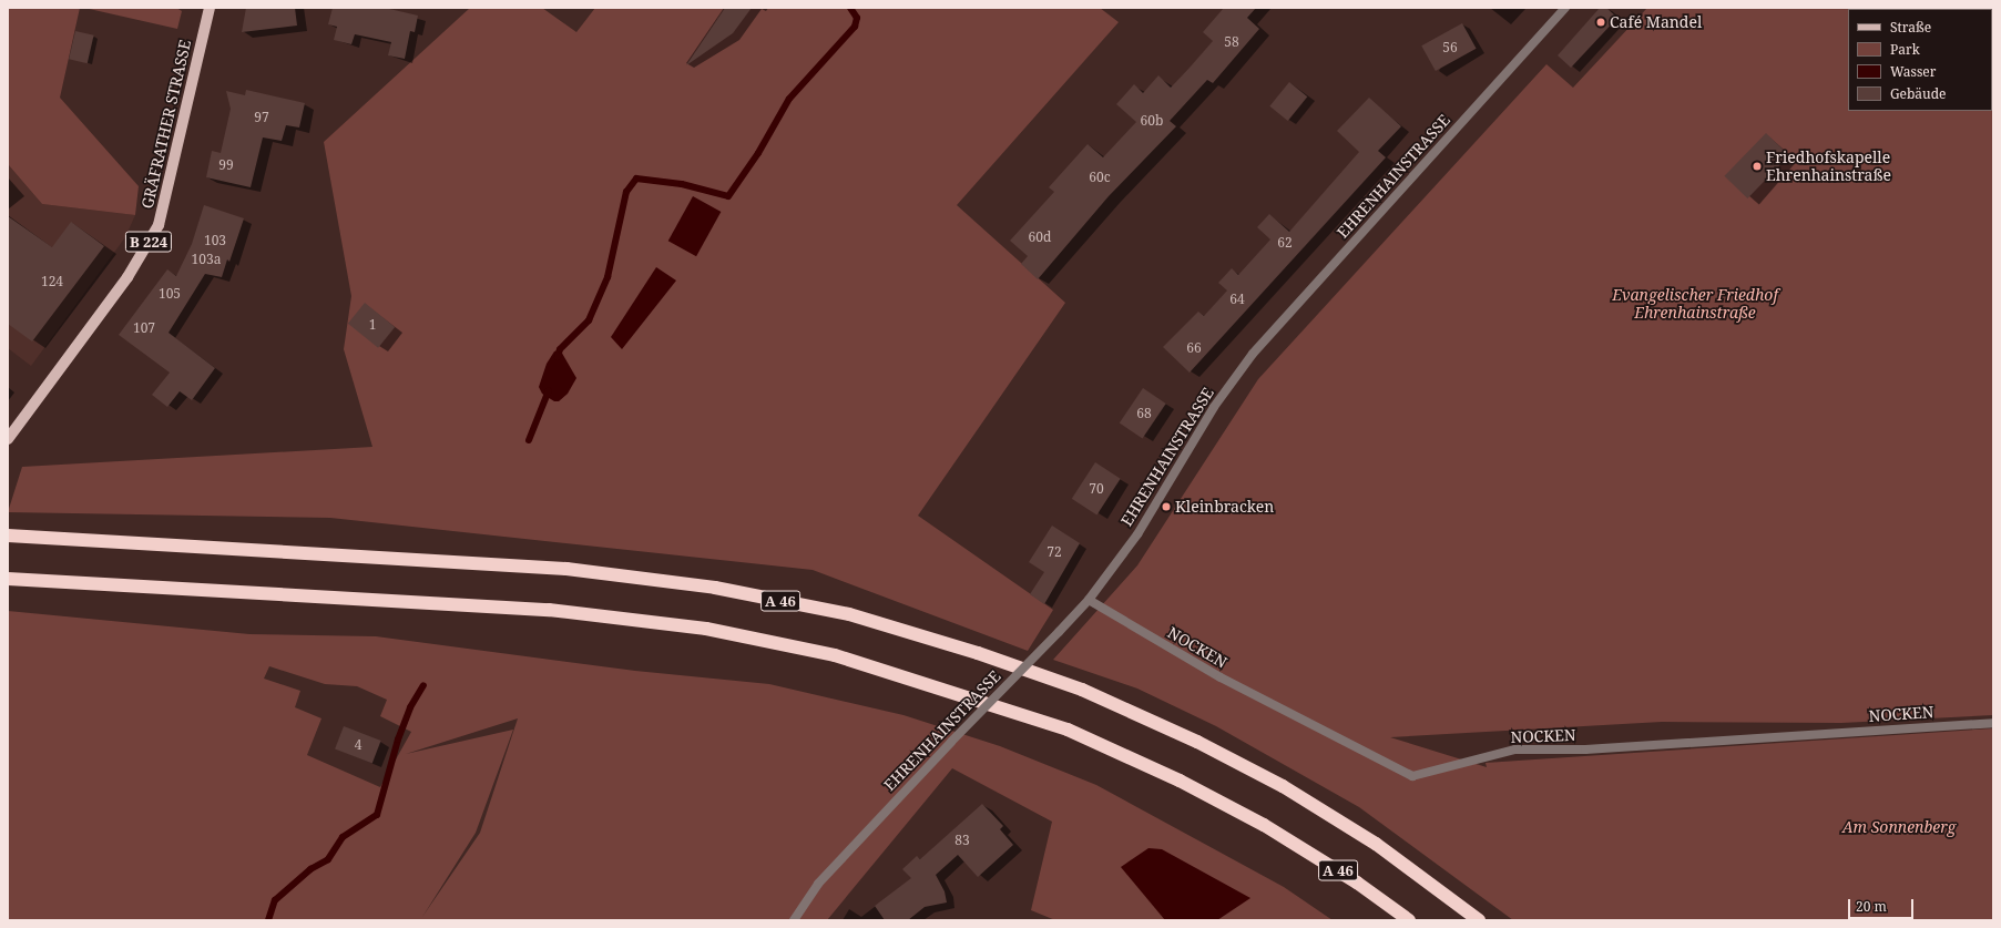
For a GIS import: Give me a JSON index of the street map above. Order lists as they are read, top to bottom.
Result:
{
  "streets": {
    "highway": ["A 46"],
    "main road": ["GRÄFRATHER STRASSE", "B 224"],
    "street": ["EHRENHAINSTRASSE", "NOCKEN"]
  },
  "crossings": [
    ["EHRENHAINSTRASSE", "NOCKEN"]
  ],
  "parks": ["Evangelischer Friedhof Ehrenhainstraße", "Am Sonnenberg"],
  "places": ["Café Mandel", "Friedhofskapelle Ehrenhainstraße", "Kleinbracken"],
  "house_numbers": [
    "58",
    "56",
    "97",
    "60b",
    "99",
    "60c",
    "60d",
    "103",
    "62",
    "103a",
    "124",
    "105",
    "64",
    "1",
    "107",
    "66",
    "68",
    "70",
    "72",
    "4",
    "83"
  ],
  "legend": [
    "Straße",
    "Park",
    "Wasser",
    "Gebäude"
  ],
  "scale_bar": "20 m"
}
